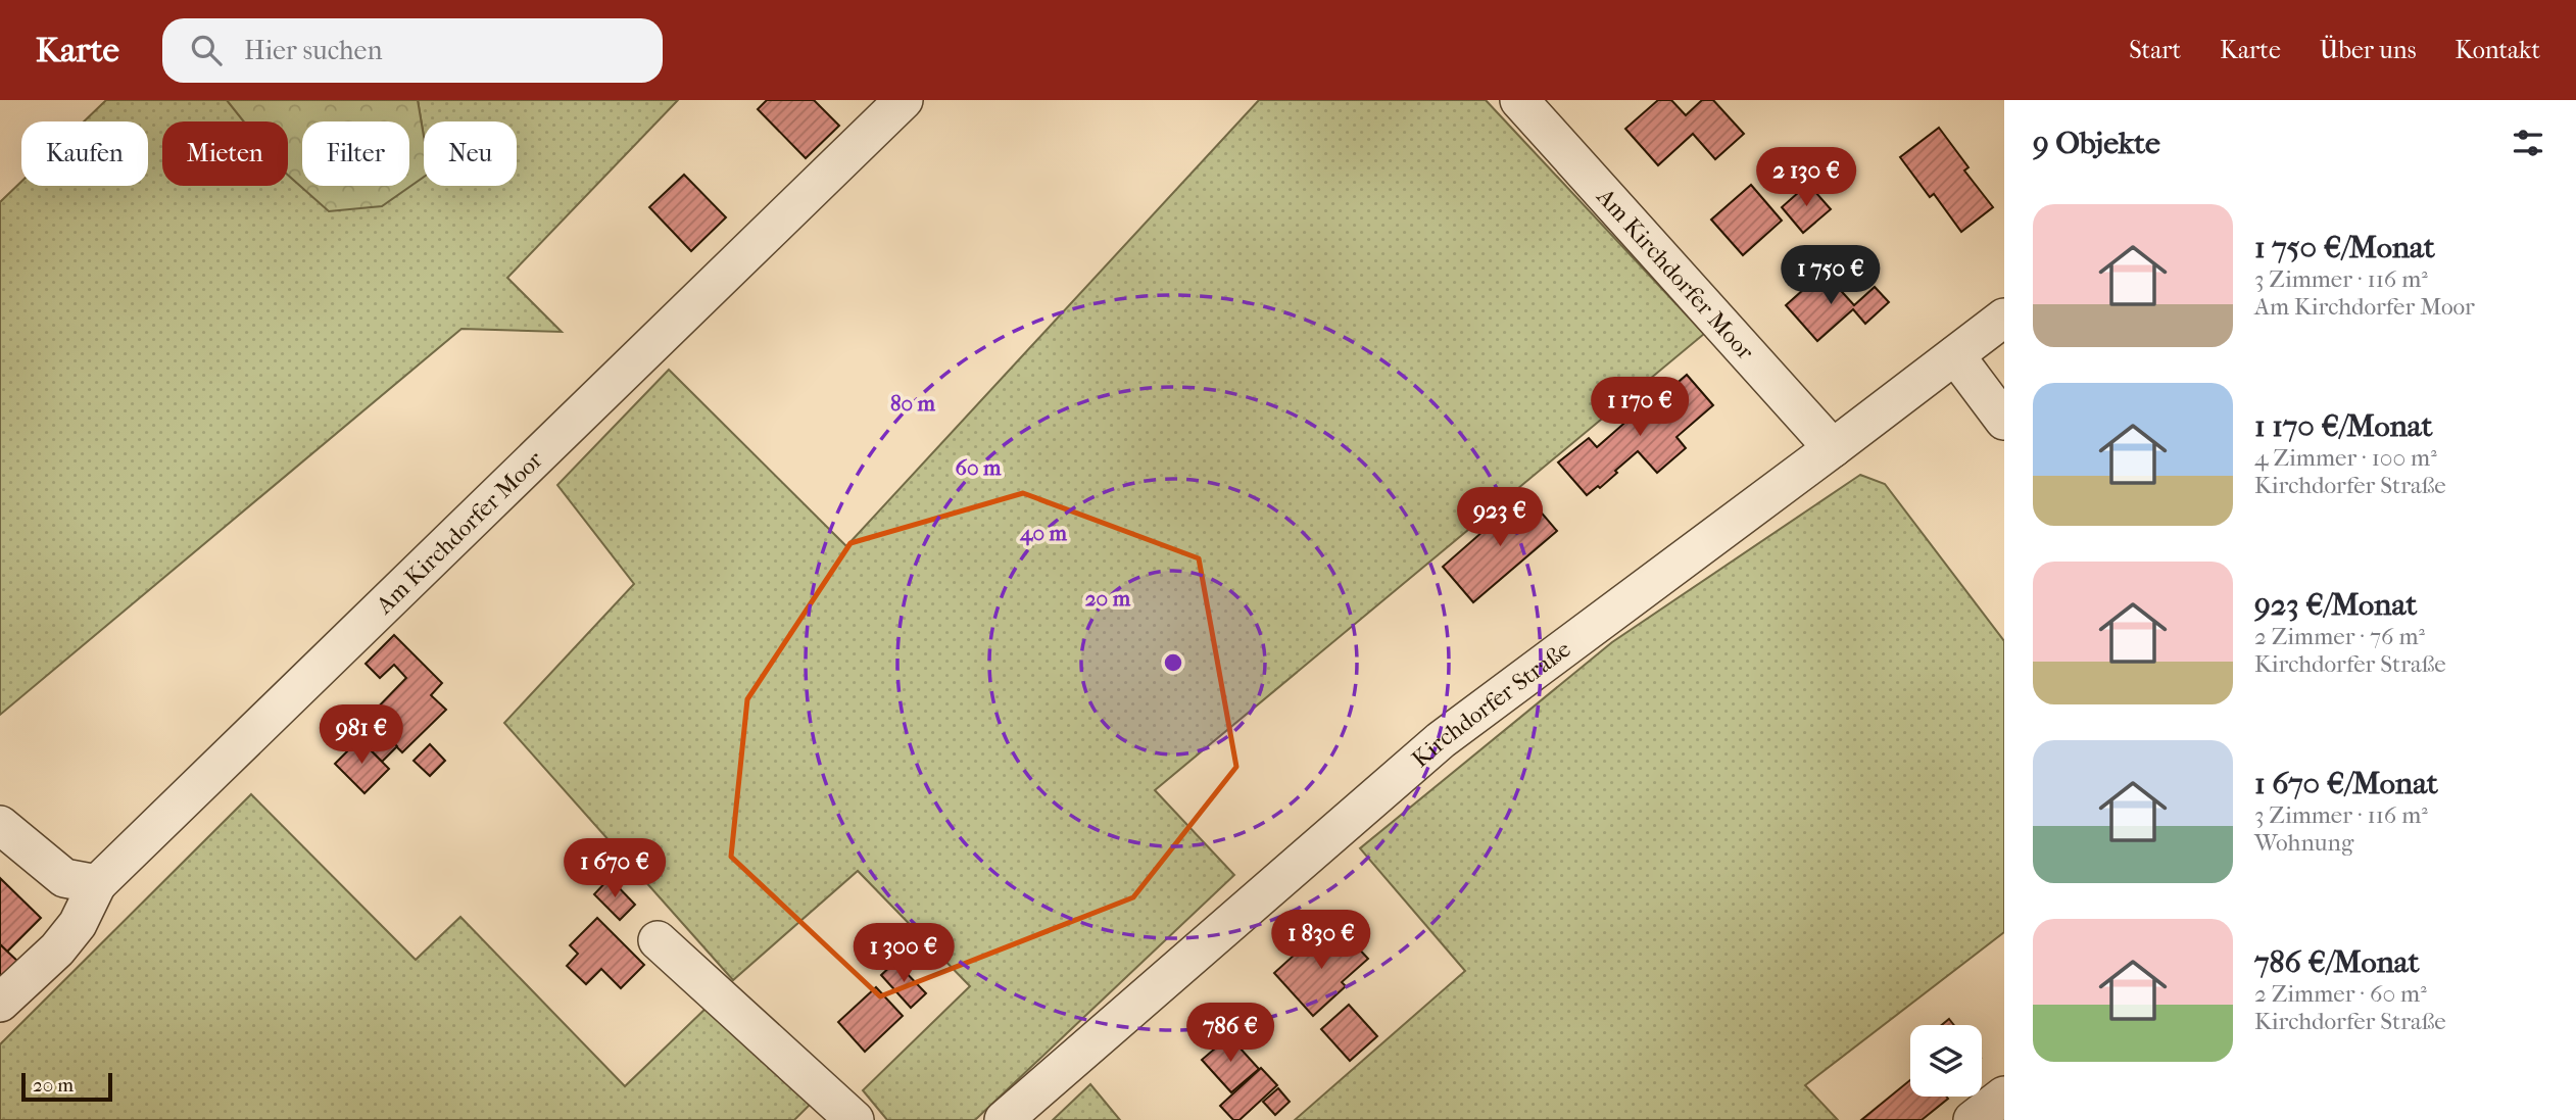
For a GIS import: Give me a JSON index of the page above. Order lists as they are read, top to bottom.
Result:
{
  "streets": {
    "street": ["Am Kirchdorfer Moor", "Kirchdorfer Straße"]
  },
  "crossings": [
    ["Am Kirchdorfer Moor", "Kirchdorfer Straße"]
  ],
  "scale_bar": "20 m",
  "page": {
    "header": "Karte",
    "search": "Hier suchen",
    "nav": [
      "Start",
      "Karte",
      "Über uns",
      "Kontakt"
    ],
    "heading": "9 Objekte",
    "chip": [
      "Kaufen",
      "Mieten",
      "Filter",
      "Neu"
    ],
    "price": [
      "2 130 €",
      "1 750 €",
      "1 170 €",
      "923 €",
      "981 €",
      "1 670 €",
      "1 830 €",
      "1 300 €",
      "786 €"
    ],
    "list": [
      {
        "name": "1 750 €/Monat",
        "note": "3 Zimmer · 116 m² · Am Kirchdorfer Moor"
      },
      {
        "name": "1 170 €/Monat",
        "note": "4 Zimmer · 100 m² · Kirchdorfer Straße"
      },
      {
        "name": "923 €/Monat",
        "note": "2 Zimmer · 76 m² · Kirchdorfer Straße"
      },
      {
        "name": "1 670 €/Monat",
        "note": "3 Zimmer · 116 m² · Wohnung"
      },
      {
        "name": "786 €/Monat",
        "note": "2 Zimmer · 60 m² · Kirchdorfer Straße"
      }
    ],
    "scale": "20 m"
  },
  "rings": [
    "80 m",
    "60 m",
    "40 m",
    "20 m"
  ]
}
